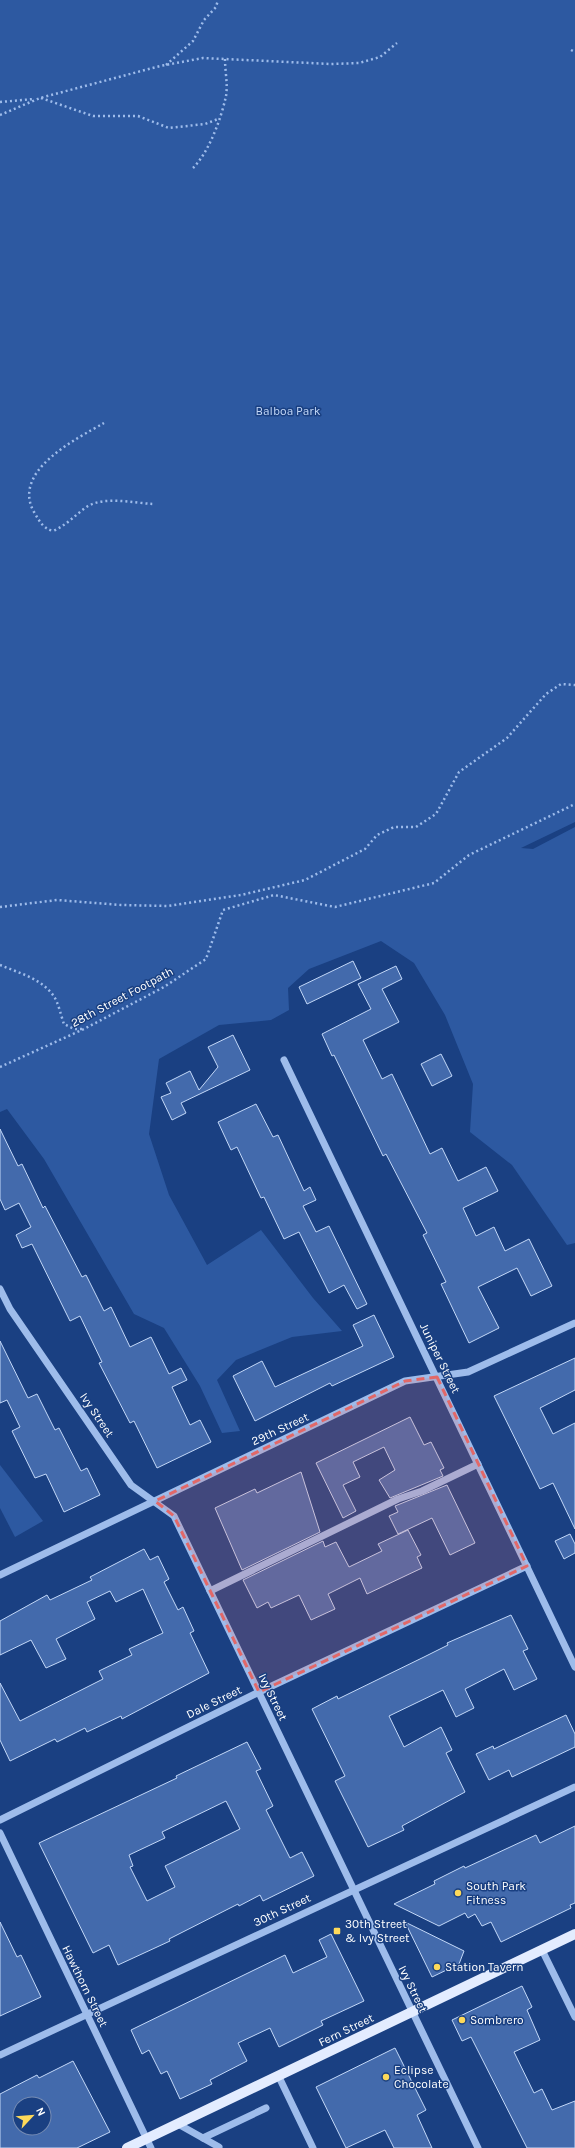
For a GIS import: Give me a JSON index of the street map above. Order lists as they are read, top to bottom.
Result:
{
  "streets": {
    "main road": ["Fern Street"],
    "street": [
      "Juniper Street",
      "Ivy Street",
      "29th Street",
      "Dale Street",
      "30th Street",
      "Hawthorn Street"
    ],
    "path": ["28th Street Footpath"]
  },
  "crossings": [
    ["Juniper Street", "29th Street"],
    ["Juniper Street", "Dale Street"],
    ["Ivy Street", "29th Street"],
    ["Ivy Street", "Dale Street"],
    ["Ivy Street", "30th Street"],
    ["Ivy Street", "Fern Street"],
    ["30th Street", "Hawthorn Street"],
    ["Hawthorn Street", "Fern Street"]
  ],
  "parks": ["Balboa Park"],
  "places": {
    "other": [
      "South Park Fitness",
      "Station Tavern",
      "Sombrero",
      "Eclipse Chocolate"
    ],
    "transit": ["30th Street & Ivy Street"]
  },
  "north": "top right"
}
